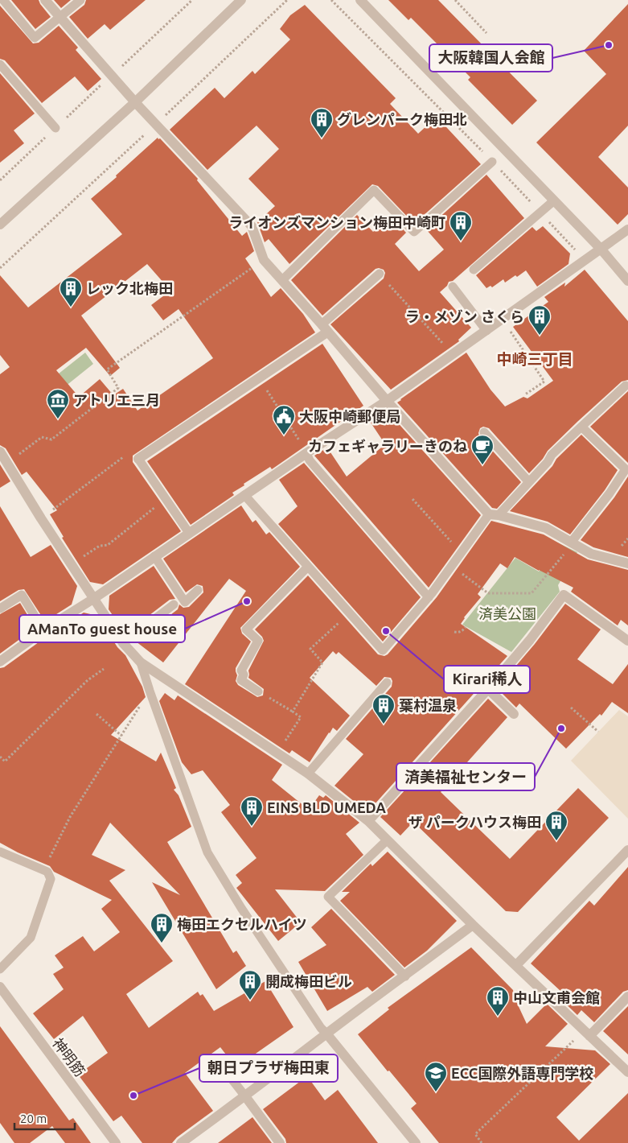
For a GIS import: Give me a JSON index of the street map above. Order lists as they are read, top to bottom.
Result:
{
  "streets": {
    "street": ["神明筋"]
  },
  "districts": ["中崎三丁目"],
  "parks": ["済美公園"],
  "places": {
    "other": [
      "大阪韓国人会館",
      "AManTo guest house",
      "Kirari稀人",
      "済美福祉センター",
      "朝日プラザ梅田東"
    ],
    "building": [
      "グレンパーク梅田北",
      "ライオンズマンション梅田中崎町",
      "レック北梅田",
      "ラ・メゾン さくら",
      "葉村温泉",
      "EINS BLD UMEDA",
      "ザ パークハウス梅田",
      "梅田エクセルハイツ",
      "開成梅田ビル",
      "中山文甫会館"
    ],
    "museum": ["アトリエ三月"],
    "public building": ["大阪中崎郵便局"],
    "cafe": ["カフェギャラリーきのね"],
    "school or university": ["ECC国際外語専門学校"]
  },
  "scale_bar": "20 m"
}
